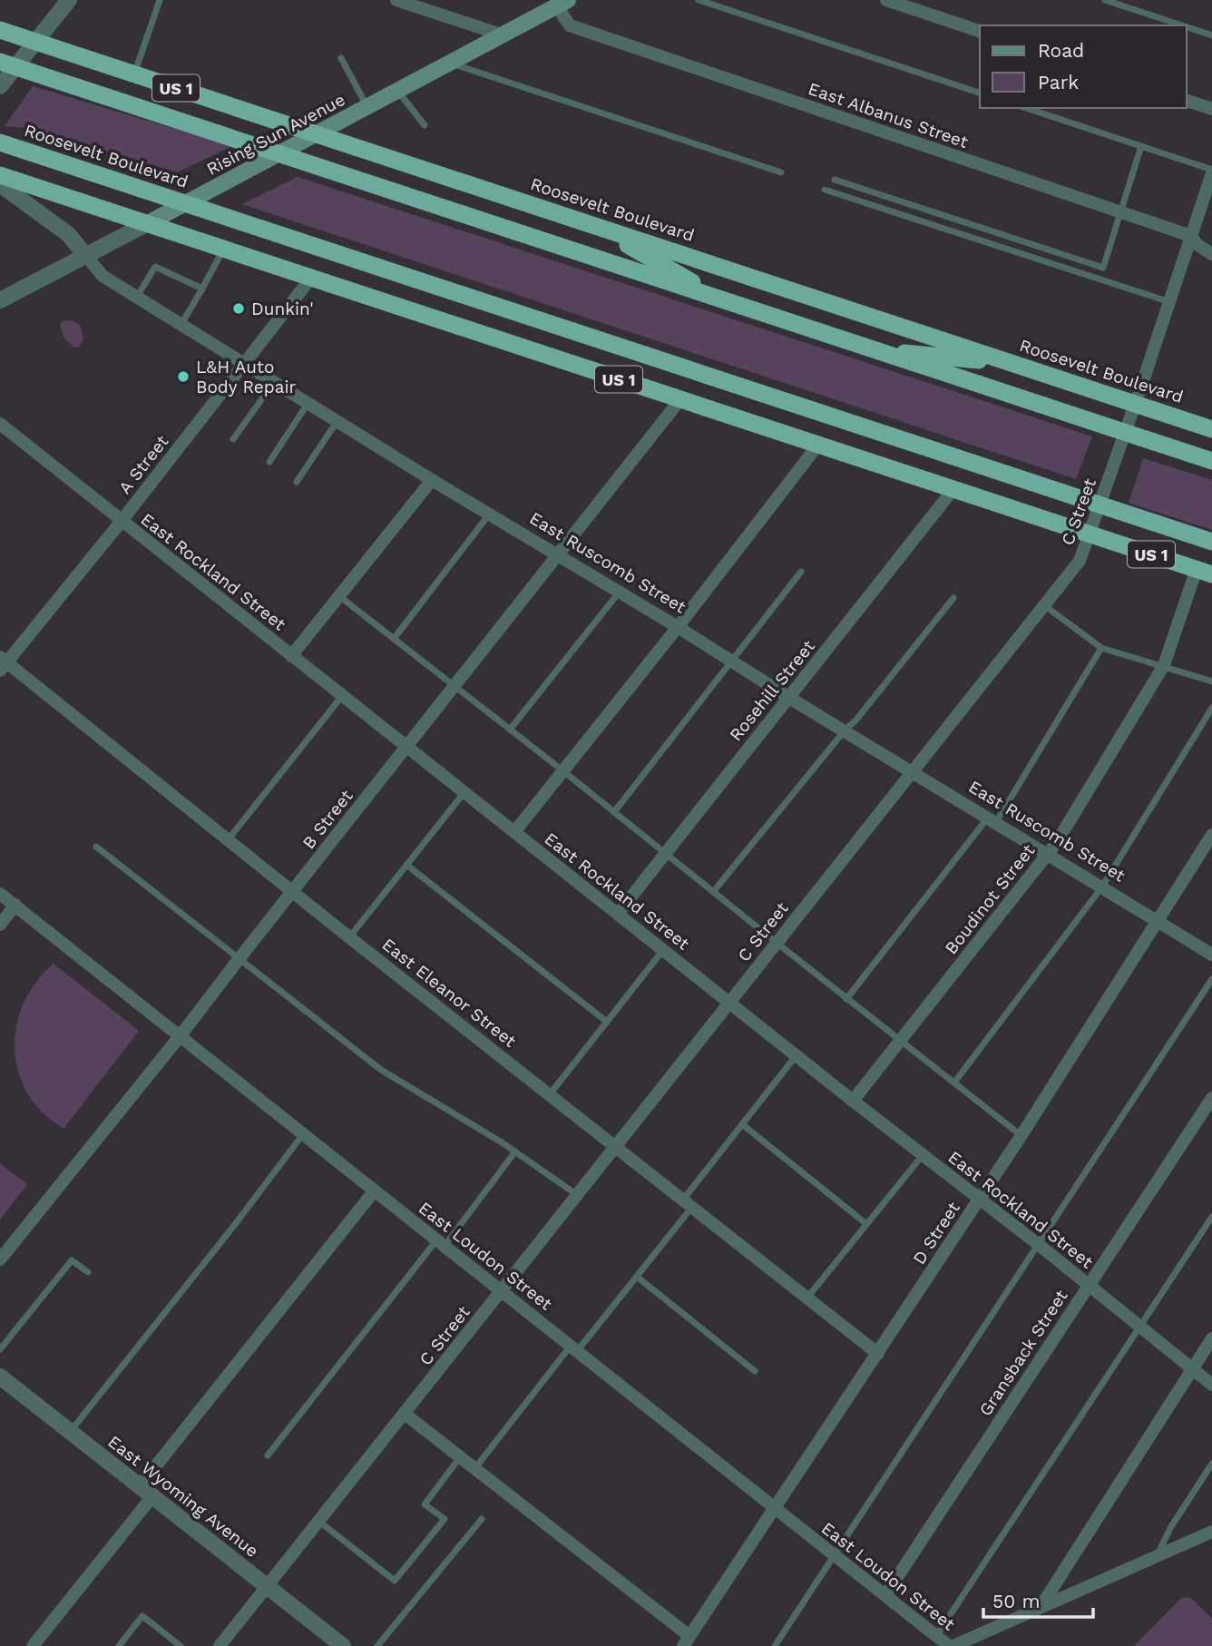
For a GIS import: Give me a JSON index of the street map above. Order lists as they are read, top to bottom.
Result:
{
  "streets": {
    "highway": ["US 1", "Roosevelt Boulevard"],
    "main road": ["Rising Sun Avenue"],
    "street": [
      "East Albanus Street",
      "A Street",
      "C Street",
      "East Ruscomb Street",
      "East Rockland Street",
      "Rosehill Street",
      "B Street",
      "Boudinot Street",
      "East Eleanor Street",
      "D Street",
      "East Loudon Street",
      "Gransback Street",
      "East Wyoming Avenue"
    ]
  },
  "crossings": [
    ["US 1", "Rising Sun Avenue"],
    ["US 1", "A Street"],
    ["US 1", "C Street"],
    ["US 1", "Rosehill Street"],
    ["US 1", "B Street"],
    ["US 1", "Boudinot Street"],
    ["East Albanus Street", "Rising Sun Avenue"],
    ["East Albanus Street", "C Street"],
    ["Rising Sun Avenue", "Roosevelt Boulevard"],
    ["Rising Sun Avenue", "East Ruscomb Street"],
    ["Roosevelt Boulevard", "C Street"],
    ["A Street", "East Ruscomb Street"],
    ["A Street", "East Rockland Street"],
    ["A Street", "East Eleanor Street"],
    ["C Street", "East Ruscomb Street"],
    ["C Street", "East Rockland Street"],
    ["C Street", "East Eleanor Street"],
    ["C Street", "East Loudon Street"],
    ["C Street", "East Wyoming Avenue"],
    ["East Ruscomb Street", "Rosehill Street"],
    ["East Ruscomb Street", "B Street"],
    ["East Ruscomb Street", "Boudinot Street"],
    ["East Ruscomb Street", "D Street"],
    ["East Rockland Street", "Rosehill Street"],
    ["East Rockland Street", "B Street"],
    ["East Rockland Street", "Boudinot Street"],
    ["East Rockland Street", "D Street"],
    ["East Rockland Street", "Gransback Street"],
    ["B Street", "East Eleanor Street"],
    ["B Street", "East Loudon Street"],
    ["East Eleanor Street", "D Street"],
    ["D Street", "East Loudon Street"],
    ["East Loudon Street", "Gransback Street"]
  ],
  "places": ["Dunkin'", "L&H Auto Body Repair"],
  "legend": ["Road", "Park"],
  "scale_bar": "50 m"
}
